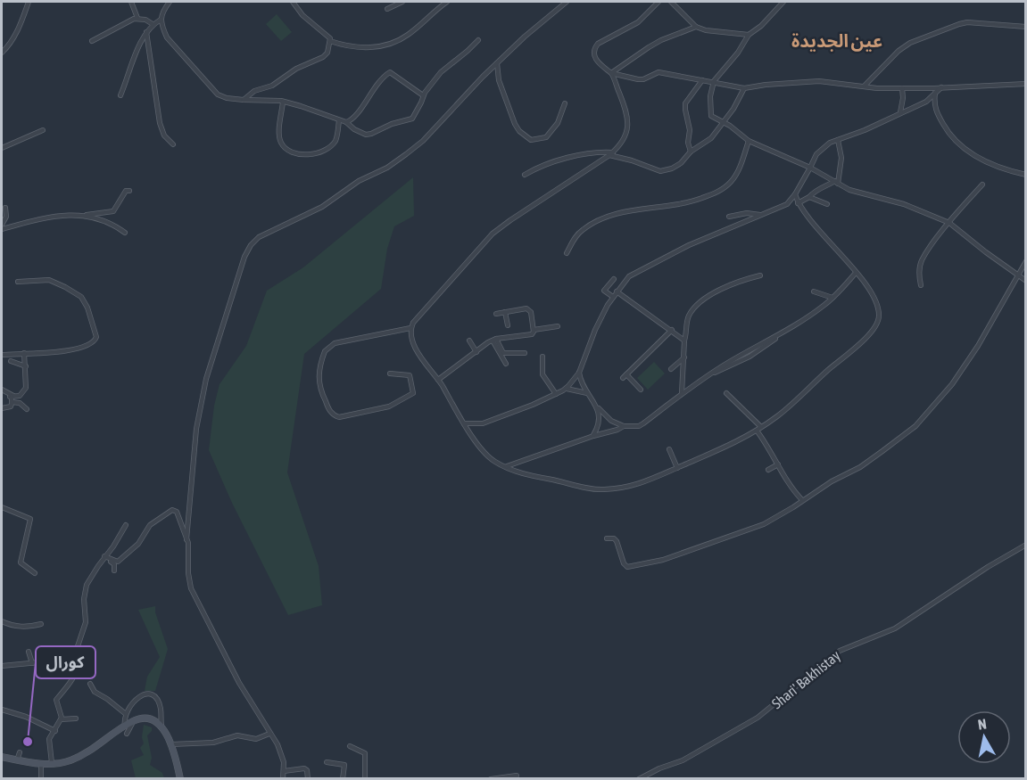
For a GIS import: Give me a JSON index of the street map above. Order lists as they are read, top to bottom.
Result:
{
  "streets": {
    "street": ["Shari' Bakhistay"]
  },
  "districts": ["عين الجديدة"],
  "places": ["كورال"],
  "north": "top"
}
